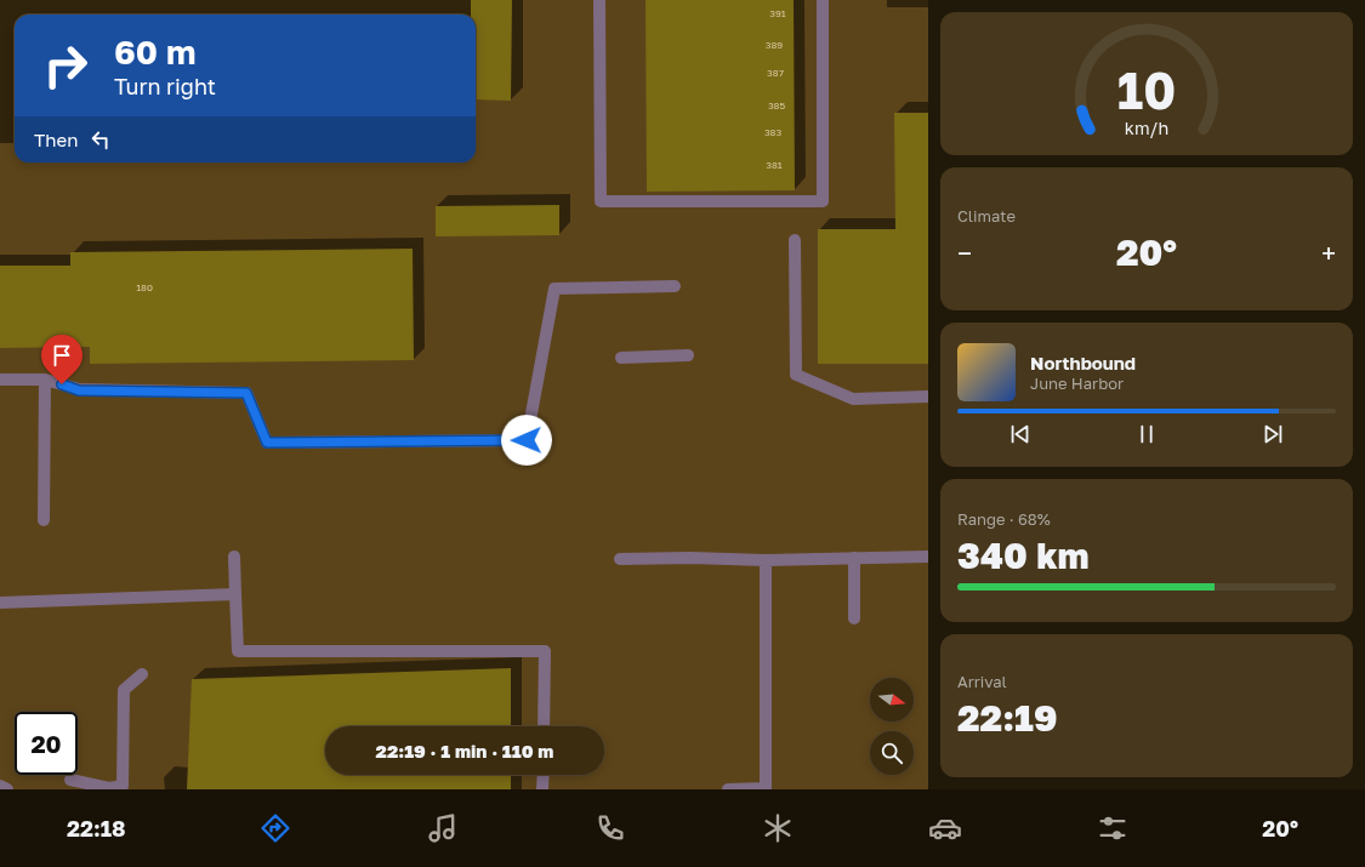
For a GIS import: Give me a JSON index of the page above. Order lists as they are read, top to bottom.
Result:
{
  "house_numbers": [
    "391",
    "389",
    "387",
    "385",
    "383",
    "381",
    "180"
  ],
  "north": "right",
  "page": {
    "turn": ["60 m", "Turn right"],
    "then": "Then",
    "tile": [
      "Climate",
      ["Range · 68%", "340 km"],
      ["Arrival", "22:19"]
    ],
    "heat": ["−", "20°", "+"],
    "song": ["Northbound", "June Harbor"],
    "limit": "20",
    "trip": "22:19 · 1 min · 110 m",
    "tabs": ["22:18", "20°"],
    "gauge": ["10", "km/h"]
  }
}
